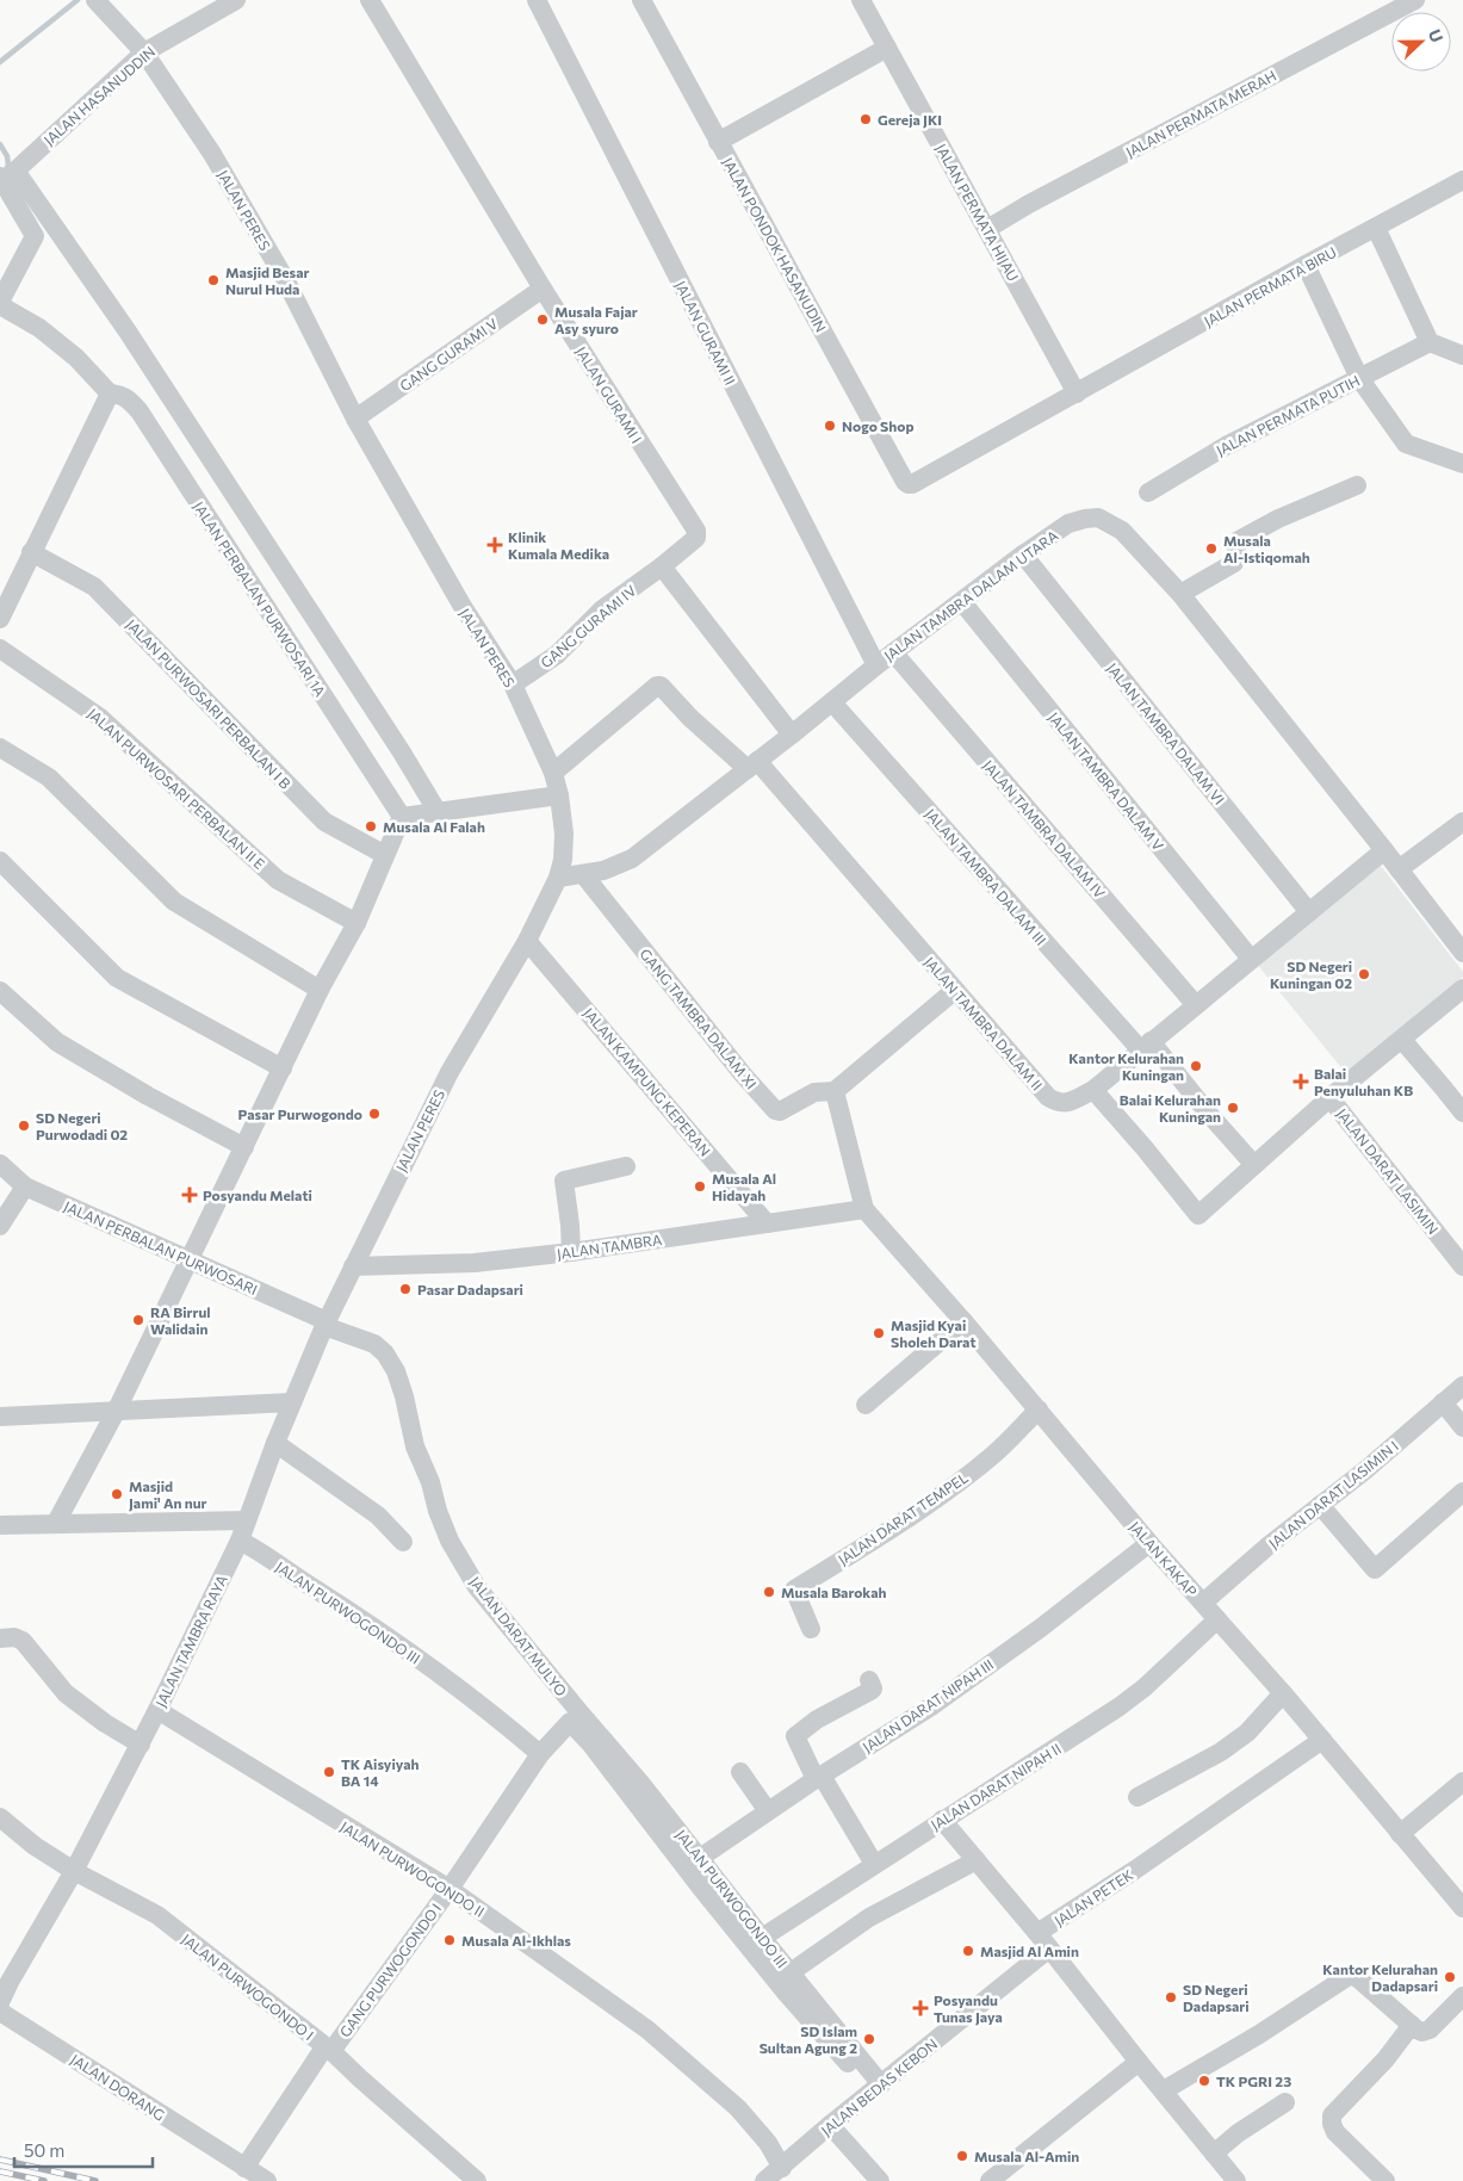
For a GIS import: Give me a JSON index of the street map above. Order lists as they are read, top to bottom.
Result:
{
  "streets": {
    "street": [
      "JALAN HASANUDDIN",
      "JALAN PERMATA MERAH",
      "JALAN PERES",
      "JALAN PERMATA HIJAU",
      "JALAN PONDOK HASANUDIN",
      "JALAN PERMATA BIRU",
      "JALAN GURAMI II",
      "GANG GURAMI V",
      "JALAN GURAMI I",
      "JALAN PERMATA PUTIH",
      "JALAN TAMBRA DALAM UTARA",
      "JALAN PERBALAN PURWOSARI 1A",
      "GANG GURAMI IV",
      "JALAN PURWOSARI PERBALAN I B",
      "JALAN TAMBRA DALAM VI",
      "JALAN TAMBRA DALAM V",
      "JALAN PURWOSARI PERBALAN II E",
      "JALAN TAMBRA DALAM IV",
      "JALAN TAMBRA DALAM III",
      "GANG TAMBRA DALAM XI",
      "JALAN TAMBRA DALAM II",
      "JALAN KAMPUNG KEPERAN",
      "JALAN DARAT LASIMIN",
      "JALAN TAMBRA",
      "JALAN PERBALAN PURWOSARI",
      "JALAN DARAT LASIMIN I",
      "JALAN DARAT TEMPEL",
      "JALAN KAKAP",
      "JALAN PURWOGONDO III",
      "JALAN DARAT MULYO",
      "JALAN TAMBRA RAYA",
      "JALAN DARAT NIPAH III",
      "JALAN DARAT NIPAH II",
      "JALAN PURWOGONDO II",
      "JALAN PETEK",
      "GANG PURWOGONDO I",
      "JALAN PURWOGONDO I",
      "JALAN DORANG",
      "JALAN BEDAS KEBON"
    ]
  },
  "crossings": [
    ["JALAN HASANUDDIN", "JALAN PERES"],
    ["JALAN PERMATA MERAH", "JALAN PERMATA HIJAU"],
    ["JALAN PERES", "GANG GURAMI V"],
    ["JALAN PERES", "JALAN TAMBRA DALAM UTARA"],
    ["JALAN PERES", "GANG GURAMI IV"],
    ["JALAN PERES", "JALAN TAMBRA DALAM II"],
    ["JALAN PERES", "JALAN KAMPUNG KEPERAN"],
    ["JALAN PERES", "JALAN TAMBRA"],
    ["JALAN PERES", "JALAN TAMBRA RAYA"],
    ["JALAN PERMATA HIJAU", "JALAN PERMATA BIRU"],
    ["JALAN PONDOK HASANUDIN", "JALAN PERMATA BIRU"],
    ["JALAN GURAMI II", "JALAN TAMBRA DALAM UTARA"],
    ["GANG GURAMI V", "JALAN GURAMI I"],
    ["JALAN GURAMI I", "GANG GURAMI IV"],
    ["JALAN TAMBRA DALAM UTARA", "JALAN TAMBRA DALAM VI"],
    ["JALAN TAMBRA DALAM UTARA", "JALAN TAMBRA DALAM V"],
    ["JALAN TAMBRA DALAM UTARA", "JALAN TAMBRA DALAM IV"],
    ["JALAN TAMBRA DALAM UTARA", "JALAN TAMBRA DALAM III"],
    ["JALAN TAMBRA DALAM UTARA", "GANG TAMBRA DALAM XI"],
    ["JALAN TAMBRA DALAM UTARA", "JALAN TAMBRA DALAM II"],
    ["JALAN TAMBRA DALAM VI", "JALAN TAMBRA DALAM II"],
    ["JALAN TAMBRA DALAM V", "JALAN TAMBRA DALAM II"],
    ["JALAN TAMBRA DALAM IV", "JALAN TAMBRA DALAM II"],
    ["JALAN TAMBRA DALAM III", "JALAN TAMBRA DALAM II"],
    ["JALAN KAMPUNG KEPERAN", "JALAN TAMBRA"],
    ["JALAN TAMBRA", "JALAN KAKAP"],
    ["JALAN TAMBRA", "JALAN TAMBRA RAYA"],
    ["JALAN PERBALAN PURWOSARI", "JALAN DARAT MULYO"],
    ["JALAN PERBALAN PURWOSARI", "JALAN TAMBRA RAYA"],
    ["JALAN DARAT LASIMIN I", "JALAN KAKAP"],
    ["JALAN DARAT TEMPEL", "JALAN KAKAP"],
    ["JALAN KAKAP", "JALAN DARAT NIPAH III"],
    ["JALAN KAKAP", "JALAN DARAT NIPAH II"],
    ["JALAN KAKAP", "JALAN PETEK"],
    ["JALAN PURWOGONDO III", "JALAN DARAT MULYO"],
    ["JALAN PURWOGONDO III", "JALAN TAMBRA RAYA"],
    ["JALAN PURWOGONDO III", "JALAN DARAT NIPAH III"],
    ["JALAN PURWOGONDO III", "JALAN DARAT NIPAH II"],
    ["JALAN PURWOGONDO III", "GANG PURWOGONDO I"],
    ["JALAN PURWOGONDO III", "JALAN BEDAS KEBON"],
    ["JALAN DARAT MULYO", "JALAN TAMBRA RAYA"],
    ["JALAN DARAT MULYO", "GANG PURWOGONDO I"],
    ["JALAN TAMBRA RAYA", "JALAN PURWOGONDO II"],
    ["JALAN TAMBRA RAYA", "JALAN PURWOGONDO I"],
    ["JALAN PURWOGONDO II", "GANG PURWOGONDO I"],
    ["JALAN PURWOGONDO II", "JALAN BEDAS KEBON"],
    ["JALAN PETEK", "JALAN BEDAS KEBON"],
    ["GANG PURWOGONDO I", "JALAN PURWOGONDO I"],
    ["GANG PURWOGONDO I", "JALAN DORANG"]
  ],
  "places": {
    "other": [
      "Gereja JKI",
      "Masjid Besar Nurul Huda",
      "Musala Fajar Asy syuro",
      "Nogo Shop",
      "Musala Al-Istiqomah",
      "Musala Al Falah",
      "SD Negeri Kuningan 02",
      "Kantor Kelurahan Kuningan",
      "Balai Kelurahan Kuningan",
      "Pasar Purwogondo",
      "SD Negeri Purwodadi 02",
      "Musala Al Hidayah",
      "Pasar Dadapsari",
      "RA Birrul Walidain",
      "Masjid Kyai Sholeh Darat",
      "Masjid Jami' An nur",
      "Musala Barokah",
      "TK Aisyiyah BA 14",
      "Musala Al-Ikhlas",
      "Masjid Al Amin",
      "Kantor Kelurahan Dadapsari",
      "SD Negeri Dadapsari",
      "SD Islam Sultan Agung 2",
      "TK PGRI 23",
      "Musala Al-Amin"
    ],
    "health": [
      "Klinik Kumala Medika",
      "Balai Penyuluhan KB",
      "Posyandu Melati",
      "Posyandu Tunas Jaya"
    ]
  },
  "scale_bar": "50 m",
  "north": "right"
}
